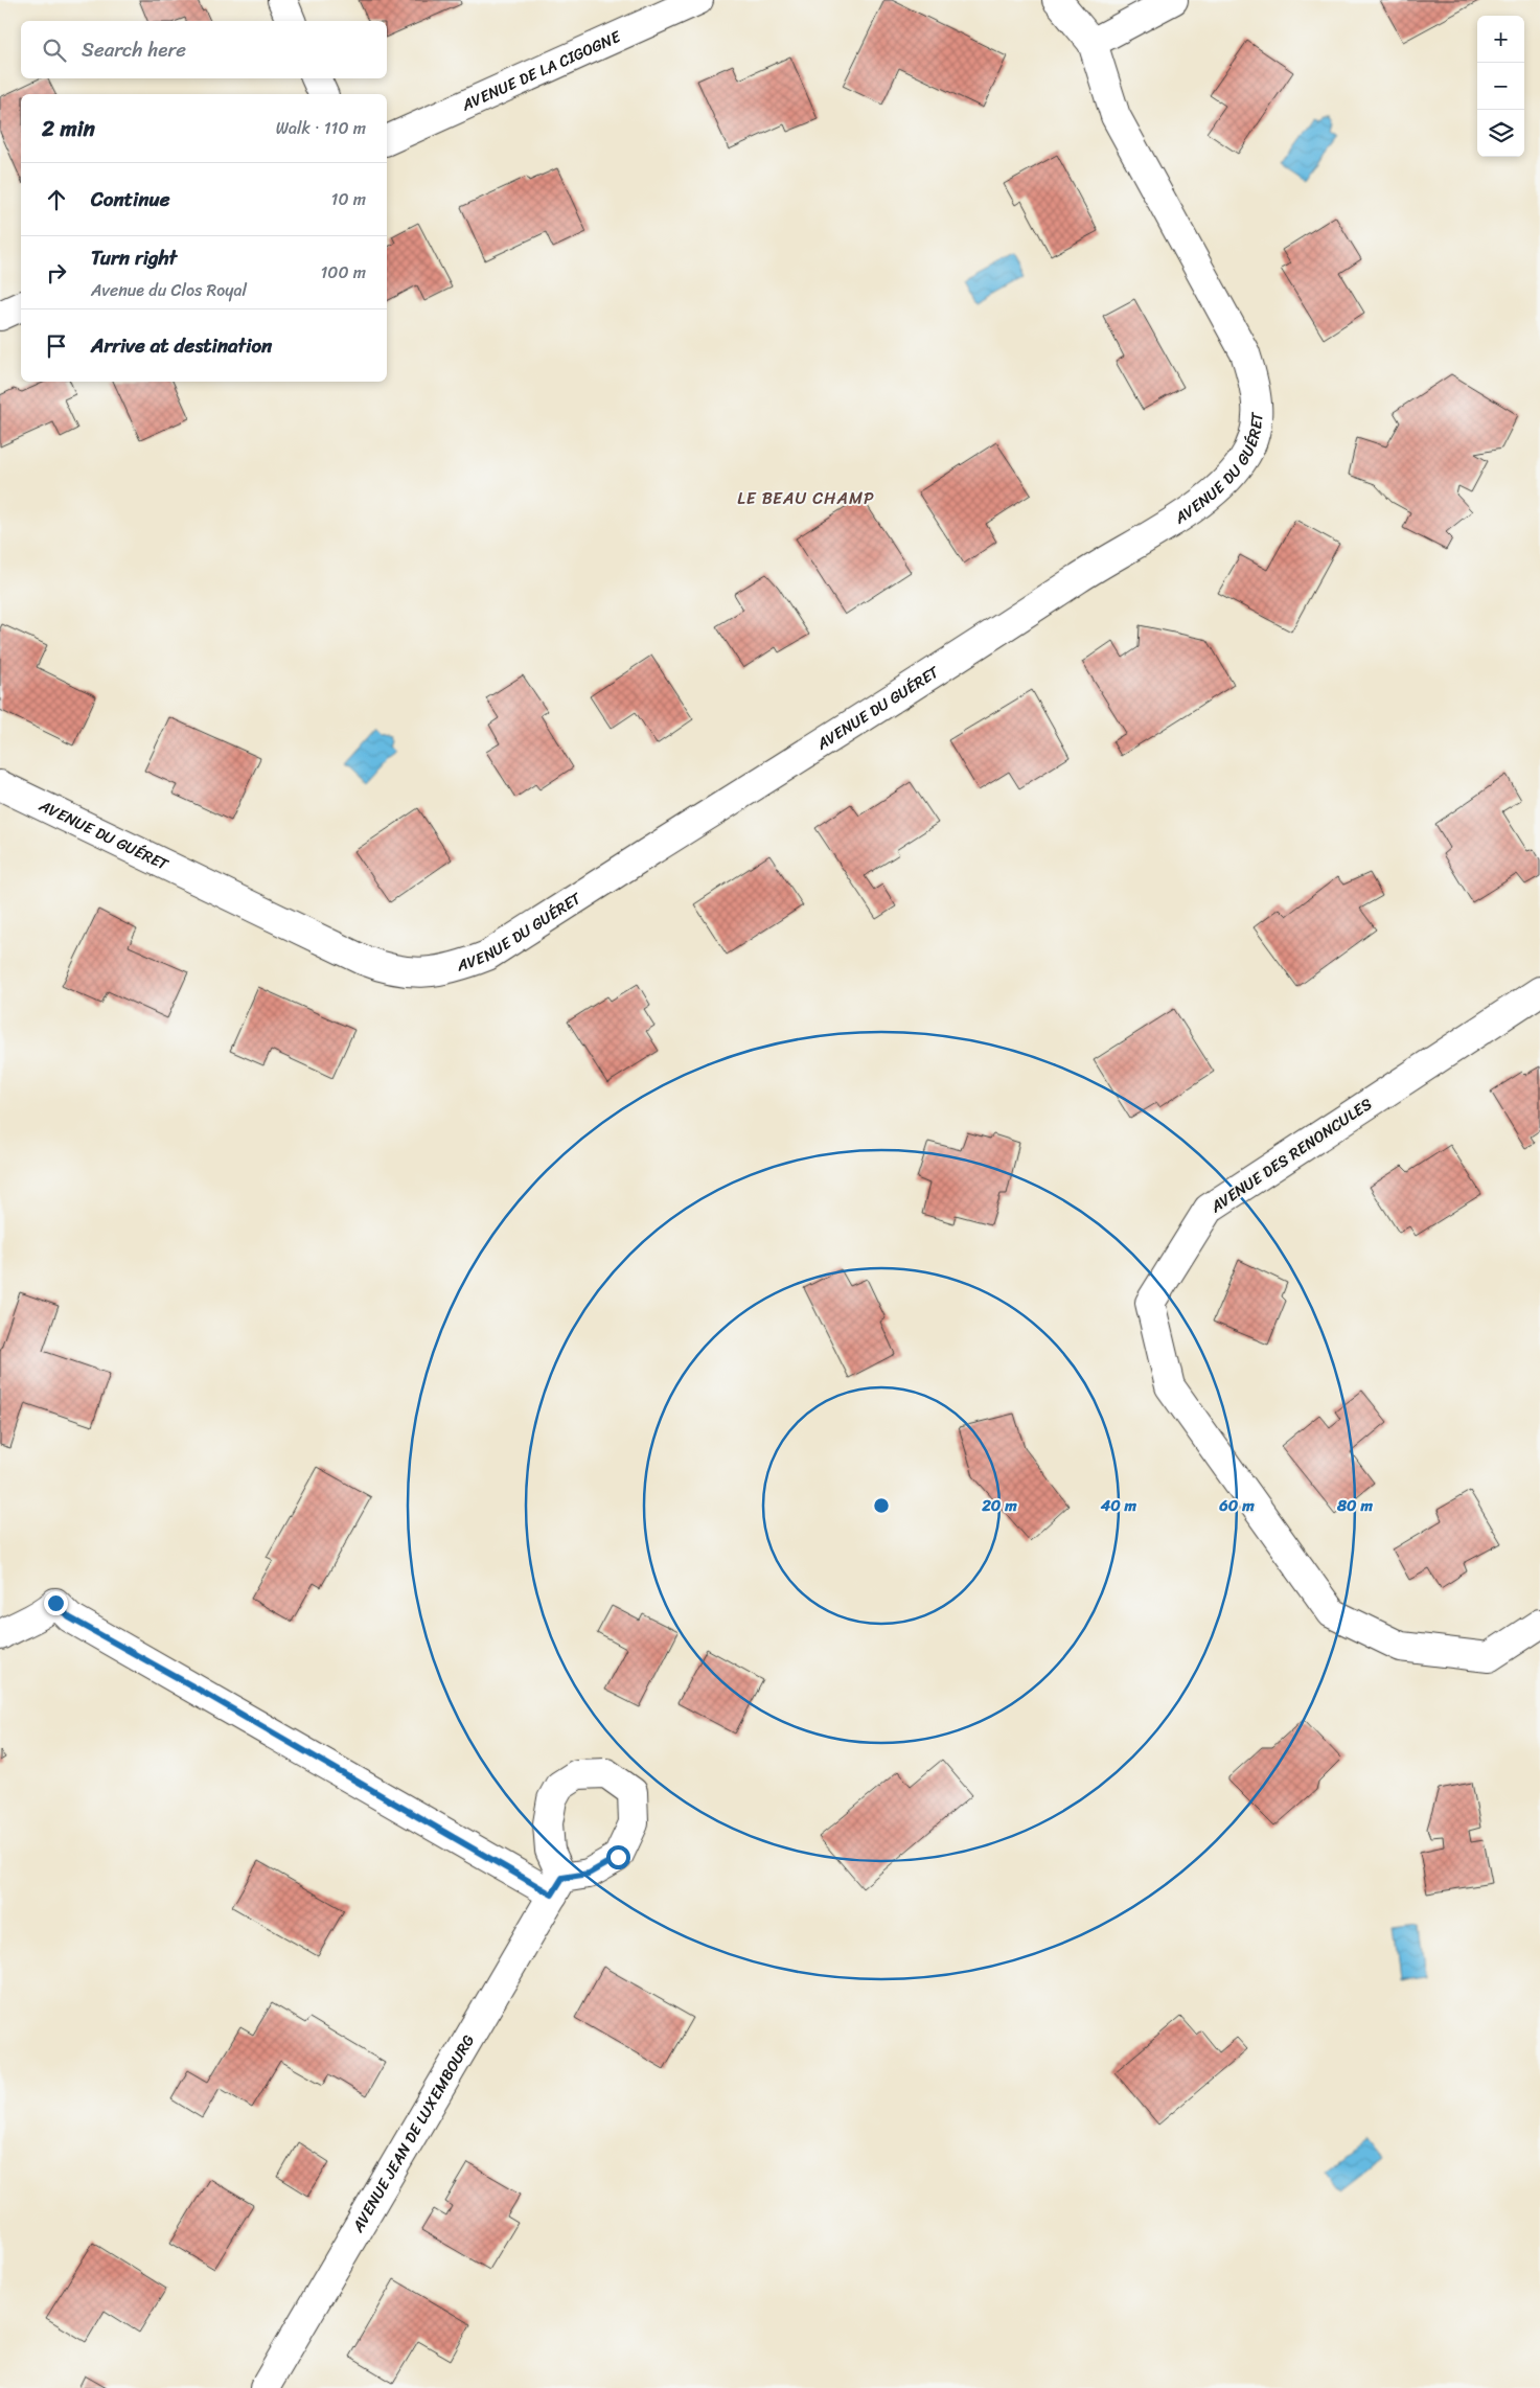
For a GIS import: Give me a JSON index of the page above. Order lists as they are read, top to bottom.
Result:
{
  "streets": {
    "street": [
      "AVENUE DE LA CIGOGNE",
      "AVENUE DU GUÉRET",
      "AVENUE DES RENONCULES",
      "AVENUE JEAN DE LUXEMBOURG"
    ]
  },
  "districts": ["LE BEAU CHAMP"],
  "page": {
    "map_buttons": ["+", "−"],
    "search": "Search here",
    "heading": ["2 min", "Walk · 110 m"],
    "list": [
      ["Continue", "10 m"],
      ["Turn right", "Avenue du Clos Royal", "100 m"],
      "Arrive at destination"
    ]
  },
  "rings": [
    "20 m",
    "40 m",
    "60 m",
    "80 m"
  ]
}
